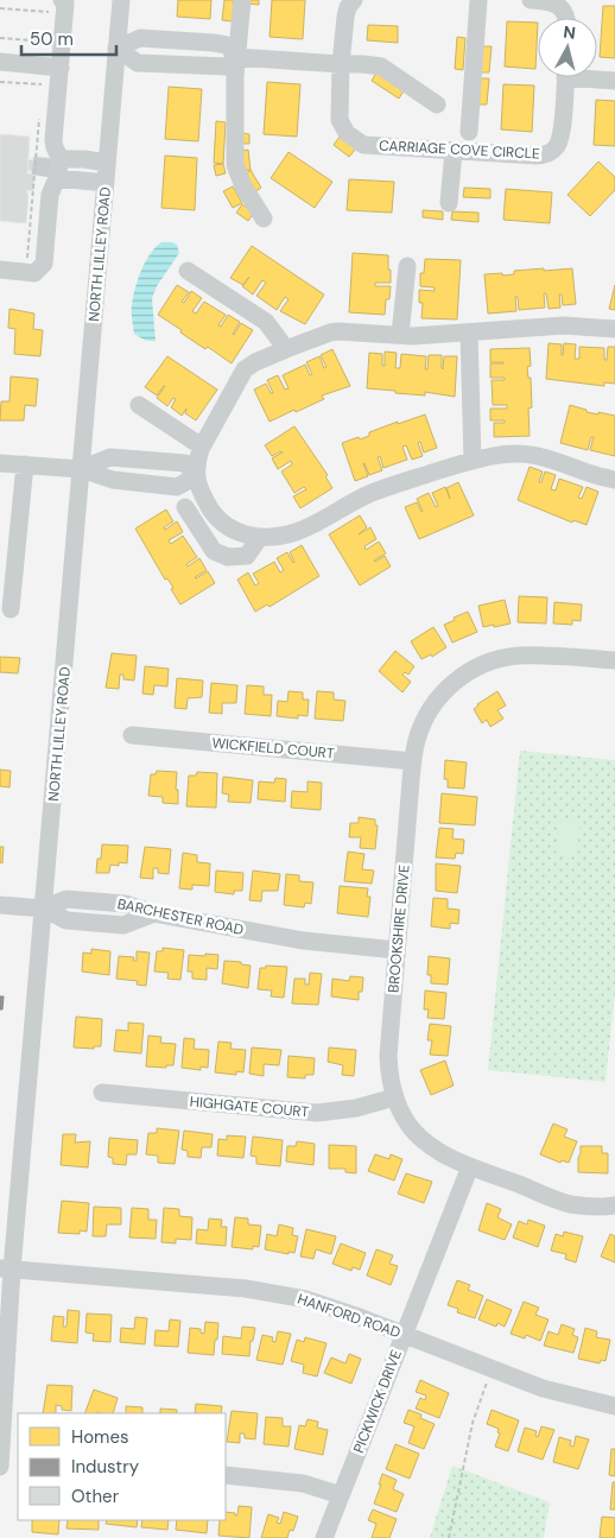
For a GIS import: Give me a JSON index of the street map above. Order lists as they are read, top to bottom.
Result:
{
  "streets": {
    "street": [
      "CARRIAGE COVE CIRCLE",
      "NORTH LILLEY ROAD",
      "WICKFIELD COURT",
      "BARCHESTER ROAD",
      "BROOKSHIRE DRIVE",
      "HIGHGATE COURT",
      "HANFORD ROAD",
      "PICKWICK DRIVE"
    ]
  },
  "crossings": [
    ["NORTH LILLEY ROAD", "BARCHESTER ROAD"],
    ["NORTH LILLEY ROAD", "HANFORD ROAD"],
    ["WICKFIELD COURT", "BROOKSHIRE DRIVE"],
    ["BARCHESTER ROAD", "BROOKSHIRE DRIVE"],
    ["BROOKSHIRE DRIVE", "HIGHGATE COURT"],
    ["BROOKSHIRE DRIVE", "PICKWICK DRIVE"],
    ["HANFORD ROAD", "PICKWICK DRIVE"]
  ],
  "legend": ["Homes", "Industry", "Other"],
  "scale_bar": "50 m",
  "north": "top"
}
